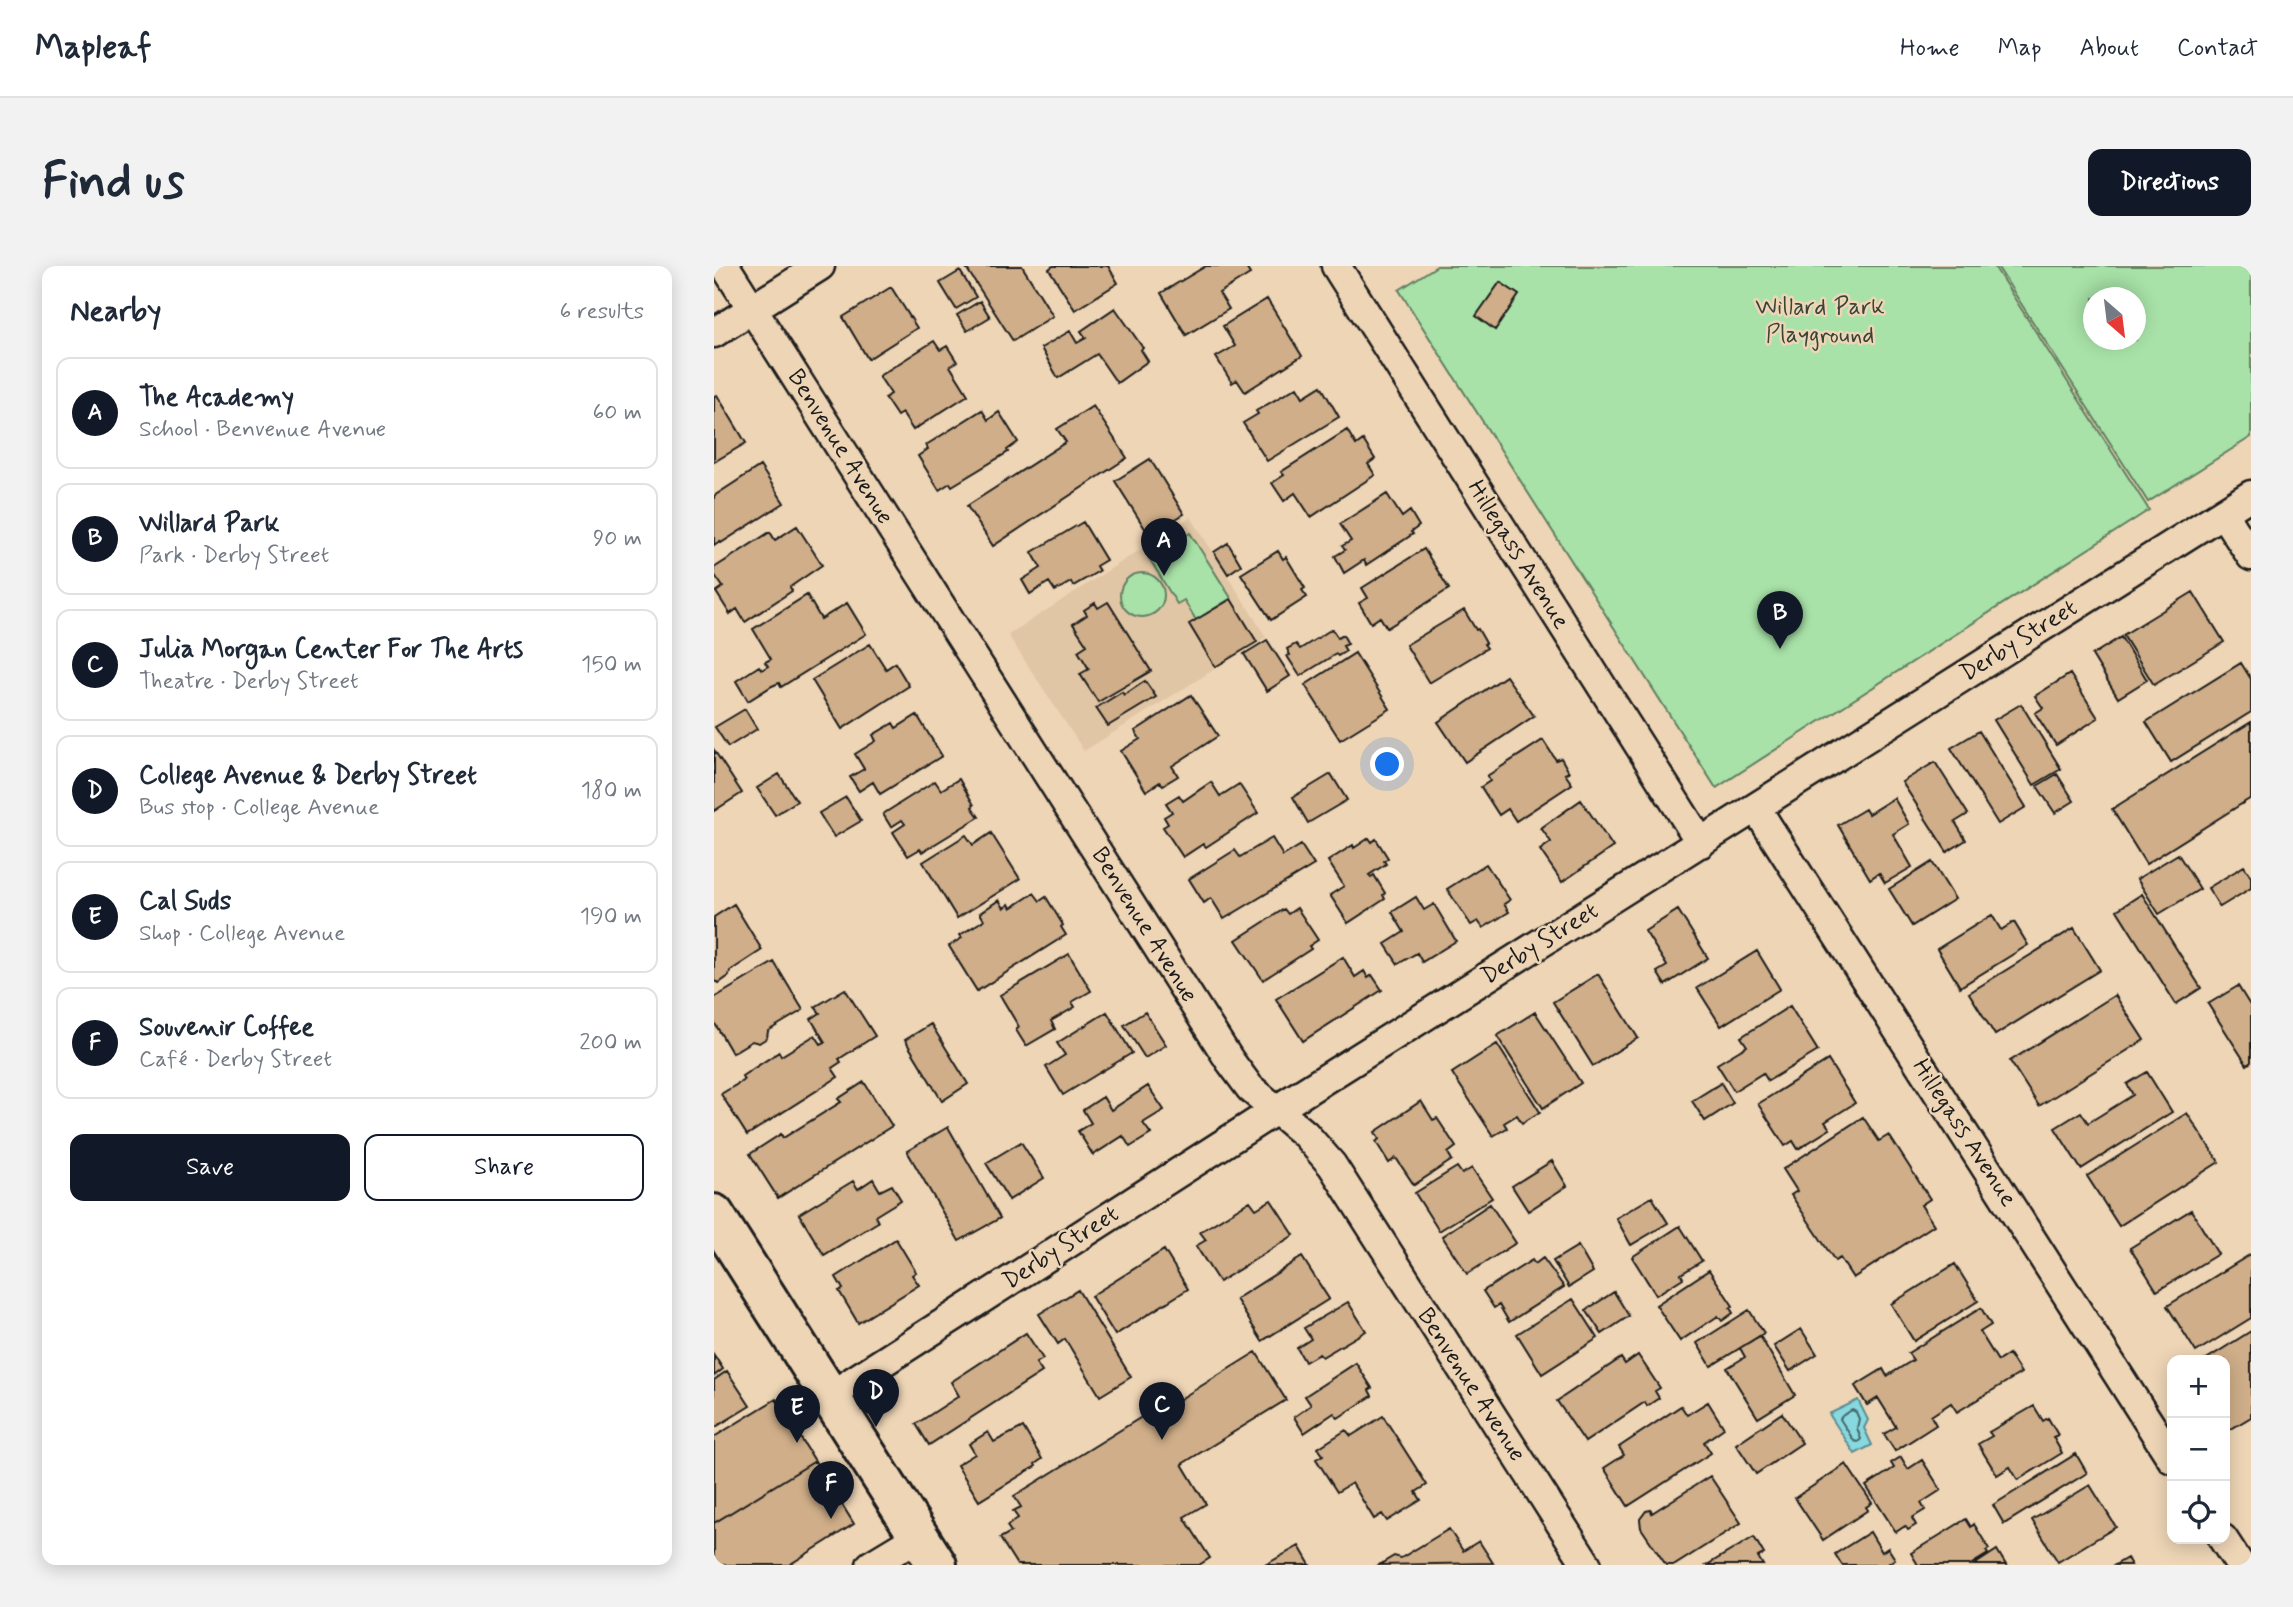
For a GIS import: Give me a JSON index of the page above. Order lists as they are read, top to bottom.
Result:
{
  "streets": {
    "street": ["Benvenue Avenue", "Hillegass Avenue", "Derby Street"]
  },
  "crossings": [
    ["Benvenue Avenue", "Derby Street"],
    ["Hillegass Avenue", "Derby Street"]
  ],
  "parks": ["Willard Park Playground"],
  "north": "bottom right",
  "page": {
    "header": "Mapleaf",
    "nav": [
      "Home",
      "Map",
      "About",
      "Contact"
    ],
    "buttons": [
      "Directions",
      ["Save", "Share"]
    ],
    "title": "Find us",
    "heading": ["Nearby", "6 results"],
    "list": [
      {
        "mark": "A",
        "name": "The Academy",
        "note": "School · Benvenue Avenue",
        "value": "60 m"
      },
      {
        "mark": "B",
        "name": "Willard Park",
        "note": "Park · Derby Street",
        "value": "90 m"
      },
      {
        "mark": "C",
        "name": "Julia Morgan Center For The Arts",
        "note": "Theatre · Derby Street",
        "value": "150 m"
      },
      {
        "mark": "D",
        "name": "College Avenue & Derby Street",
        "note": "Bus stop · College Avenue",
        "value": "180 m"
      },
      {
        "mark": "E",
        "name": "Cal Suds",
        "note": "Shop · College Avenue",
        "value": "190 m"
      },
      {
        "mark": "F",
        "name": "Souvenir Coffee",
        "note": "Café · Derby Street",
        "value": "200 m"
      }
    ],
    "pins": [
      "A",
      "B",
      "D",
      "C",
      "E",
      "F"
    ],
    "map_buttons": ["+", "−"]
  }
}
